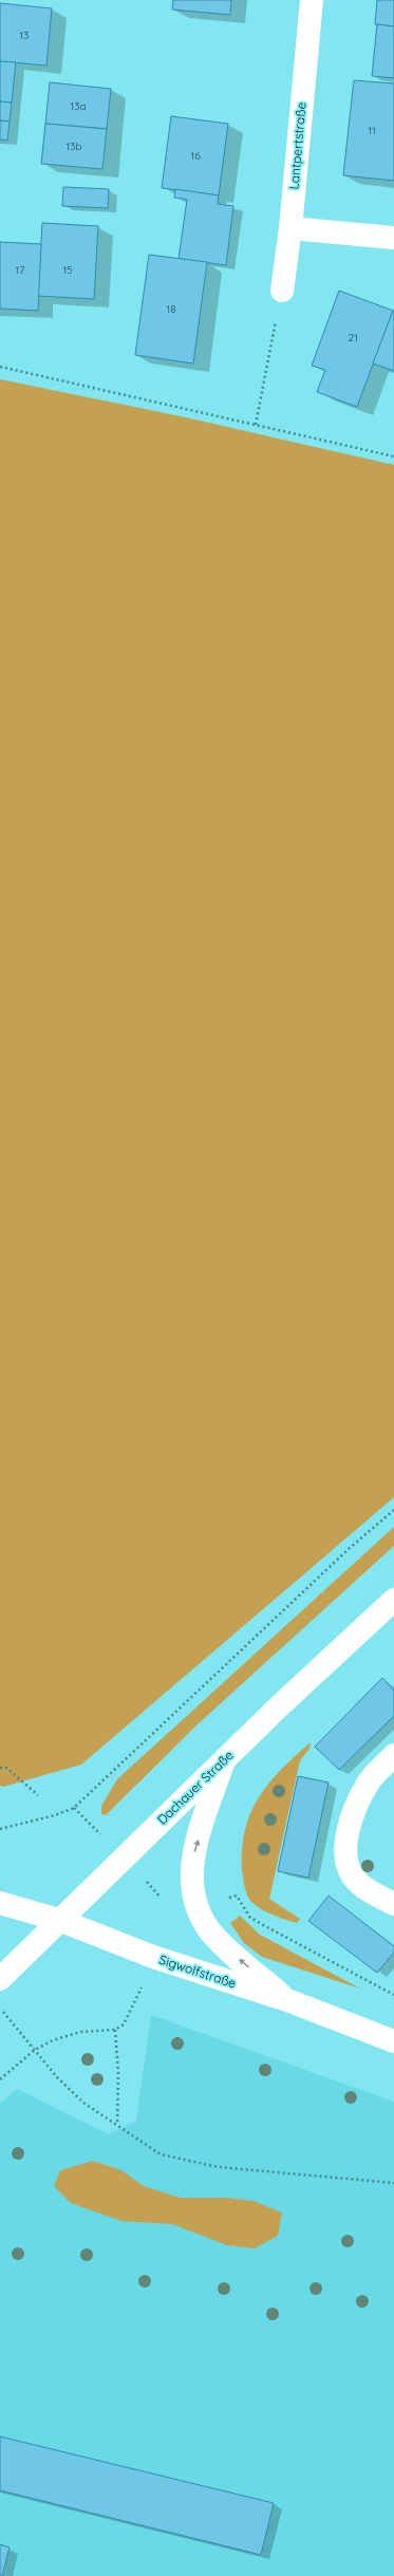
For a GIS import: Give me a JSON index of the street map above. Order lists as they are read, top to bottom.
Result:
{
  "streets": {
    "street": ["Lantpertstraße", "Dachauer Straße", "Sigwolfstraße"]
  },
  "crossings": [
    ["Dachauer Straße", "Sigwolfstraße"]
  ],
  "house_numbers": [
    "13",
    "13a",
    "11",
    "13b",
    "16",
    "17",
    "15",
    "18",
    "21"
  ]
}
